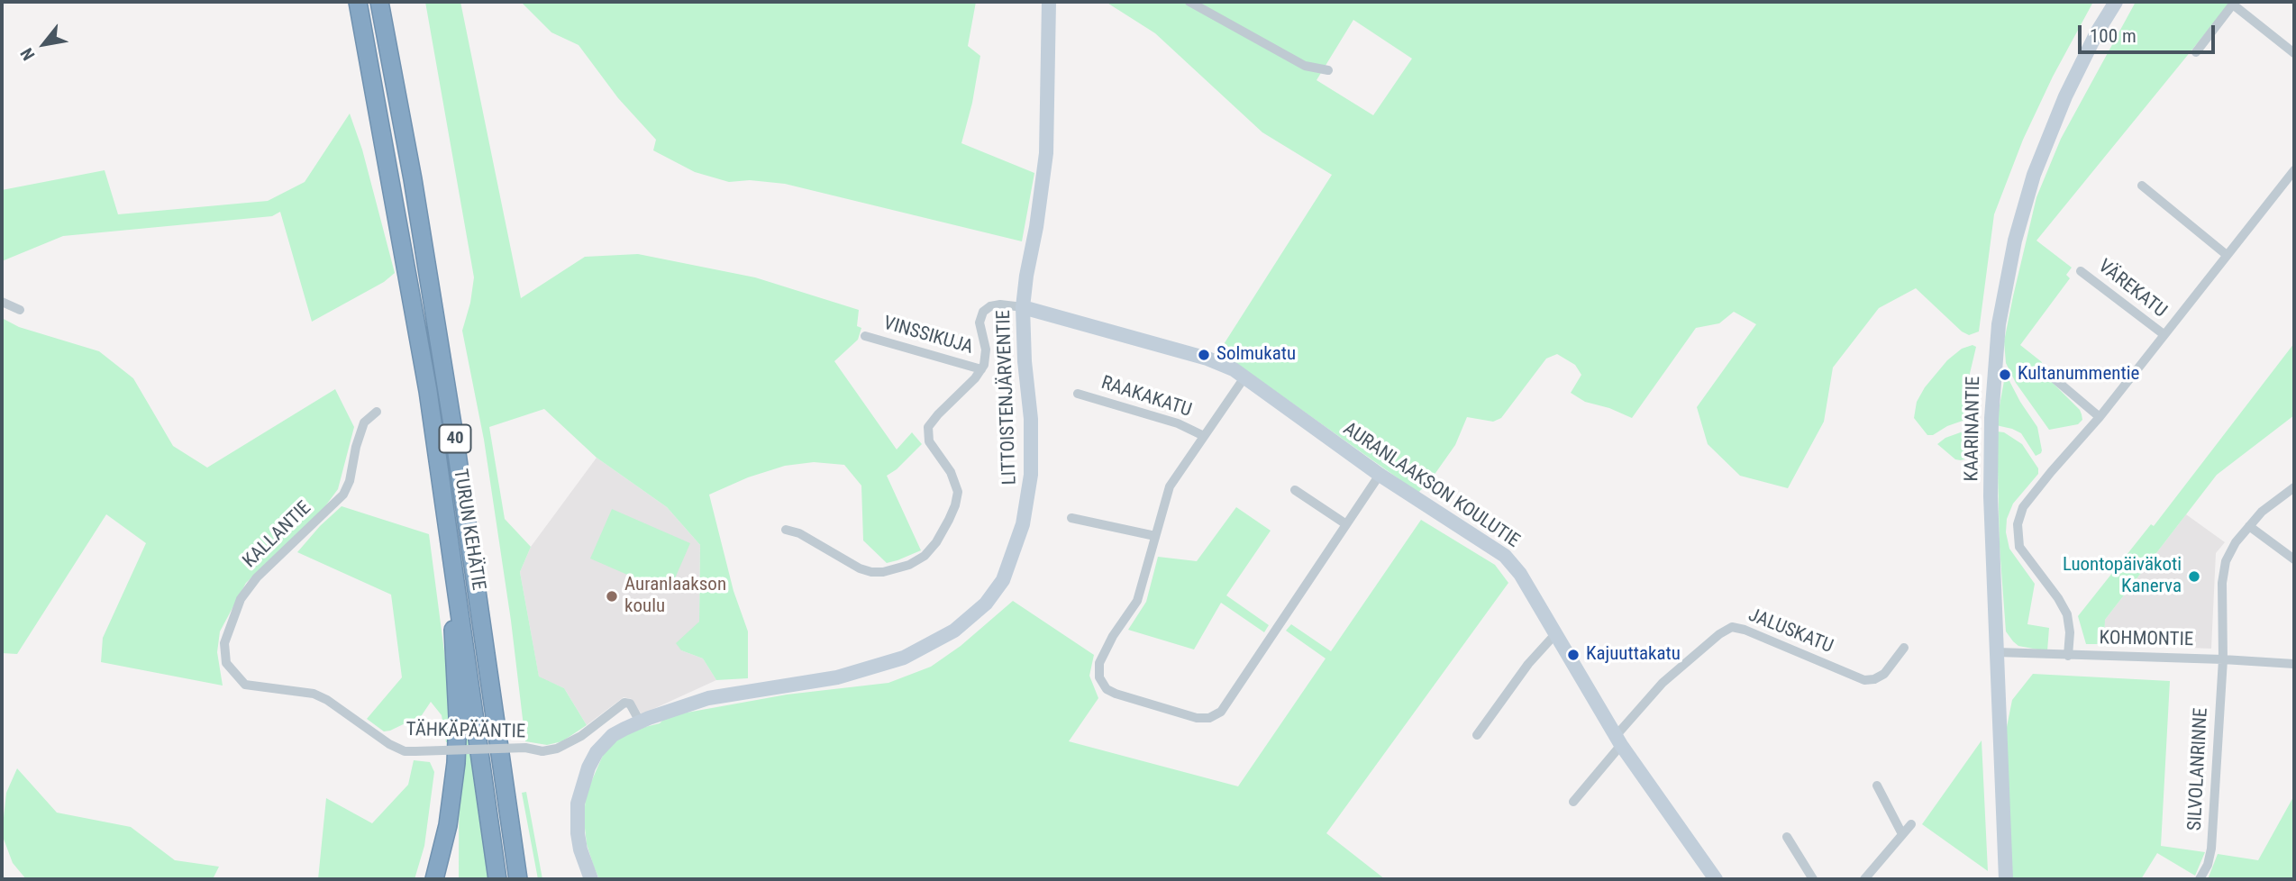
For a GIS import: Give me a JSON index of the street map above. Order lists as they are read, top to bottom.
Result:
{
  "streets": {
    "highway": ["40", "TURUN KEHÄTIE"],
    "street": [
      "VÄREKATU",
      "VINSSIKUJA",
      "LITTOISTENJÄRVENTIE",
      "RAAKAKATU",
      "KAARINANTIE",
      "AURANLAAKSON KOULUTIE",
      "KALLANTIE",
      "JALUSKATU",
      "KOHMONTIE",
      "TÄHKÄPÄÄNTIE",
      "SILVOLANRINNE"
    ]
  },
  "crossings": [
    ["LITTOISTENJÄRVENTIE", "AURANLAAKSON KOULUTIE"],
    ["LITTOISTENJÄRVENTIE", "TÄHKÄPÄÄNTIE"],
    ["KAARINANTIE", "KOHMONTIE"],
    ["AURANLAAKSON KOULUTIE", "JALUSKATU"],
    ["KALLANTIE", "TÄHKÄPÄÄNTIE"],
    ["KOHMONTIE", "SILVOLANRINNE"]
  ],
  "places": [
    "Solmukatu",
    "Kultanummentie",
    "Luontopäiväkoti Kanerva",
    "Auranlaakson koulu",
    "Kajuuttakatu"
  ],
  "scale_bar": "100 m",
  "north": "bottom left"
}
